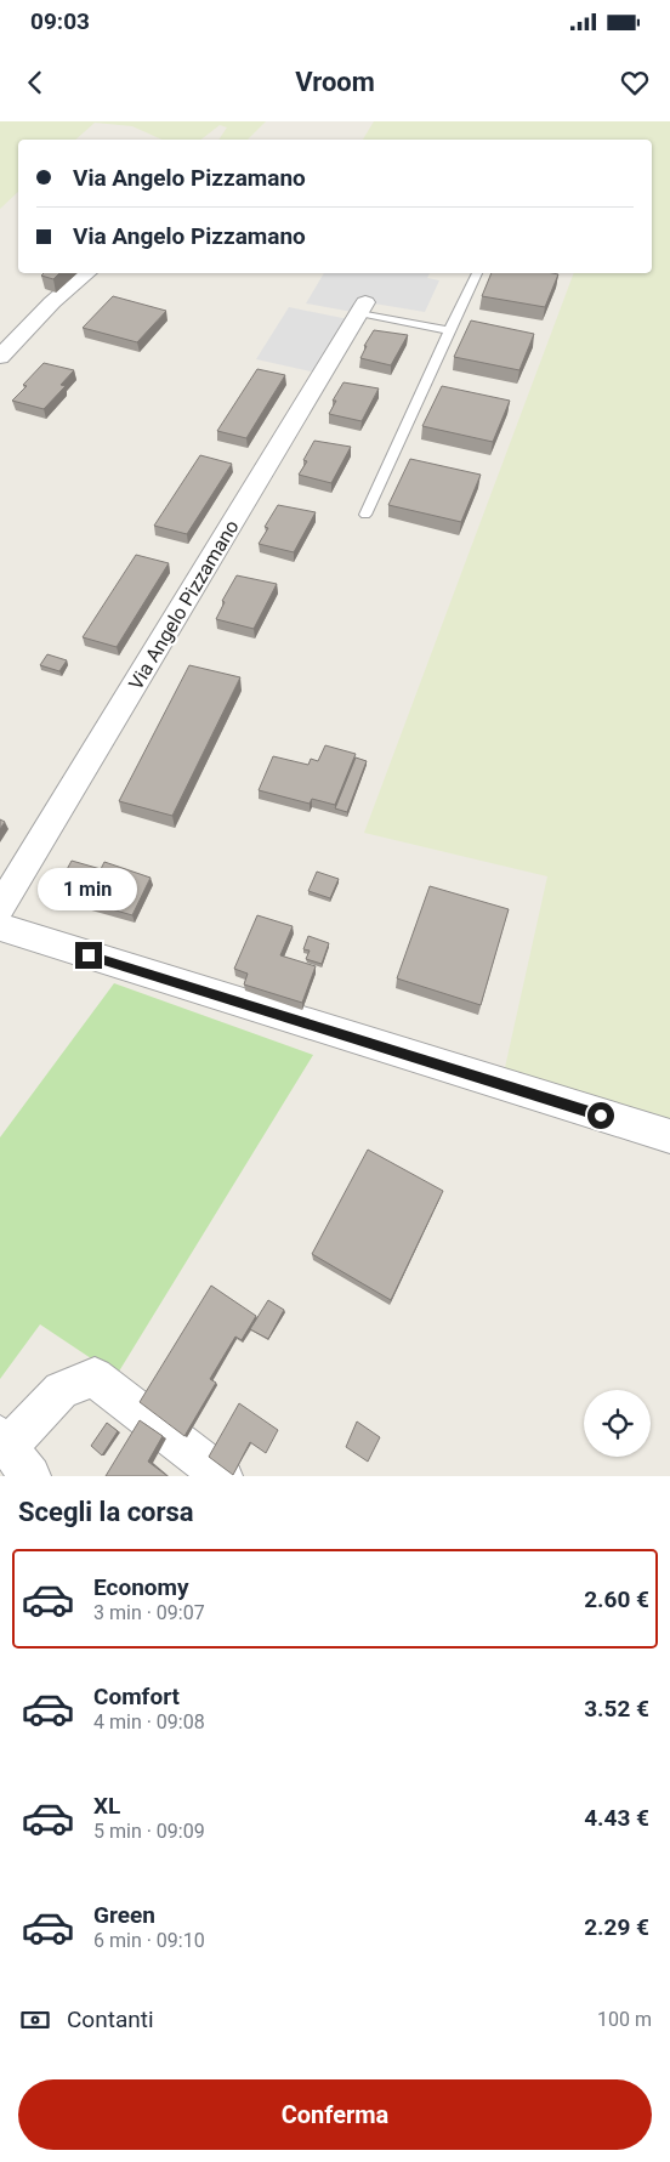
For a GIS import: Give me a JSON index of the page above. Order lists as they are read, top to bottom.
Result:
{
  "streets": {
    "street": ["Via Angelo Pizzamano"]
  },
  "page": {
    "status": "09:03",
    "header": "Vroom",
    "banner": ["Via Angelo Pizzamano", "Via Angelo Pizzamano"],
    "bubble": "1 min",
    "heading": "Scegli la corsa",
    "list": [
      {
        "name": "Economy",
        "note": "3 min · 09:07",
        "value": "2.60 €"
      },
      {
        "name": "Comfort",
        "note": "4 min · 09:08",
        "value": "3.52 €"
      },
      {
        "name": "XL",
        "note": "5 min · 09:09",
        "value": "4.43 €"
      },
      {
        "name": "Green",
        "note": "6 min · 09:10",
        "value": "2.29 €"
      }
    ],
    "pay": ["Contanti", "100 m"],
    "buttons": "Conferma"
  }
}
